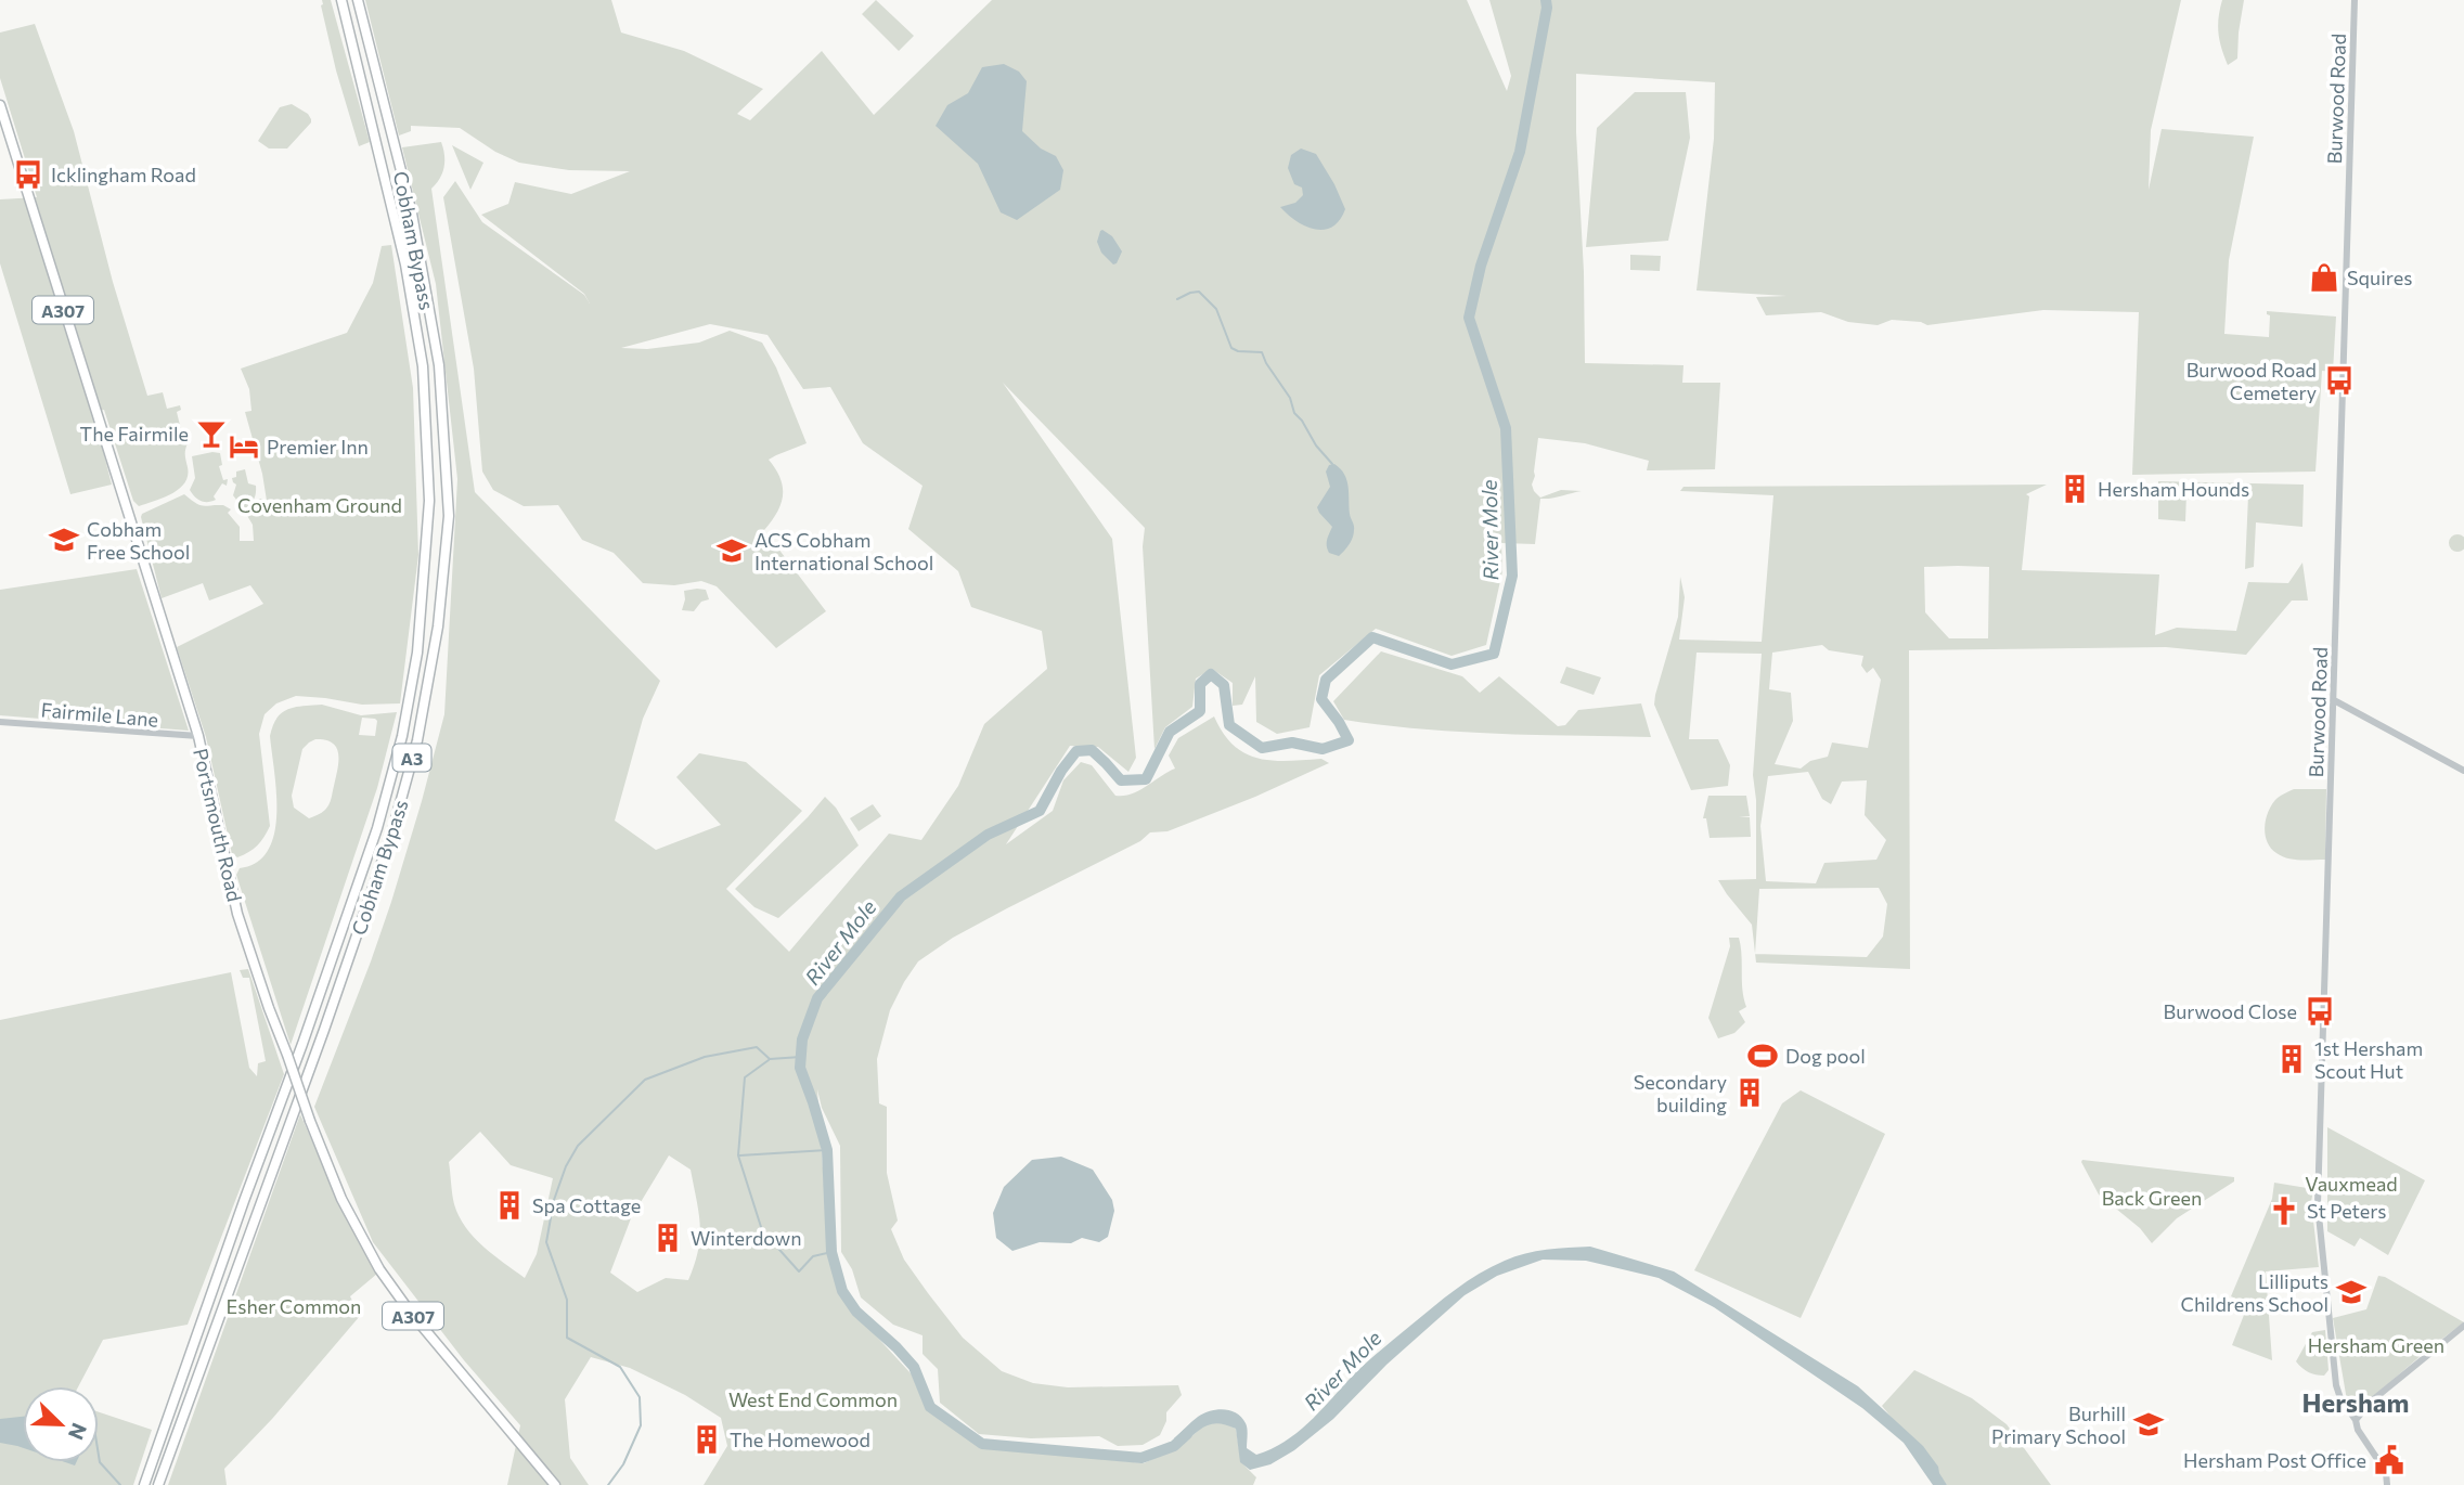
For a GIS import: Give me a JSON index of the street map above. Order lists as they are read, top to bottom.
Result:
{
  "streets": {
    "main road": [
      "Cobham Bypass",
      "A307",
      "A3",
      "Portsmouth Road"
    ],
    "street": ["Burwood Road", "Fairmile Lane"]
  },
  "crossings": [
    ["Fairmile Lane", "Portsmouth Road"]
  ],
  "districts": ["Hersham"],
  "water": ["River Mole"],
  "parks": [
    "Covenham Ground",
    "Vauxmead",
    "Back Green",
    "Esher Common",
    "Hersham Green",
    "West End Common"
  ],
  "places": {
    "bus stop": ["Icklingham Road", "Burwood Road Cemetery", "Burwood Close"],
    "shop": ["Squires"],
    "bar": ["The Fairmile"],
    "hotel": ["Premier Inn"],
    "building": [
      "Hersham Hounds",
      "1st Hersham Scout Hut",
      "Secondary building",
      "Spa Cottage",
      "Winterdown",
      "The Homewood"
    ],
    "school or university": [
      "Cobham Free School",
      "ACS Cobham International School",
      "Lilliputs Childrens School",
      "Burhill Primary School"
    ],
    "sports": ["Dog pool"],
    "church": ["St Peters"],
    "public building": ["Hersham Post Office"]
  },
  "north": "bottom right"
}
